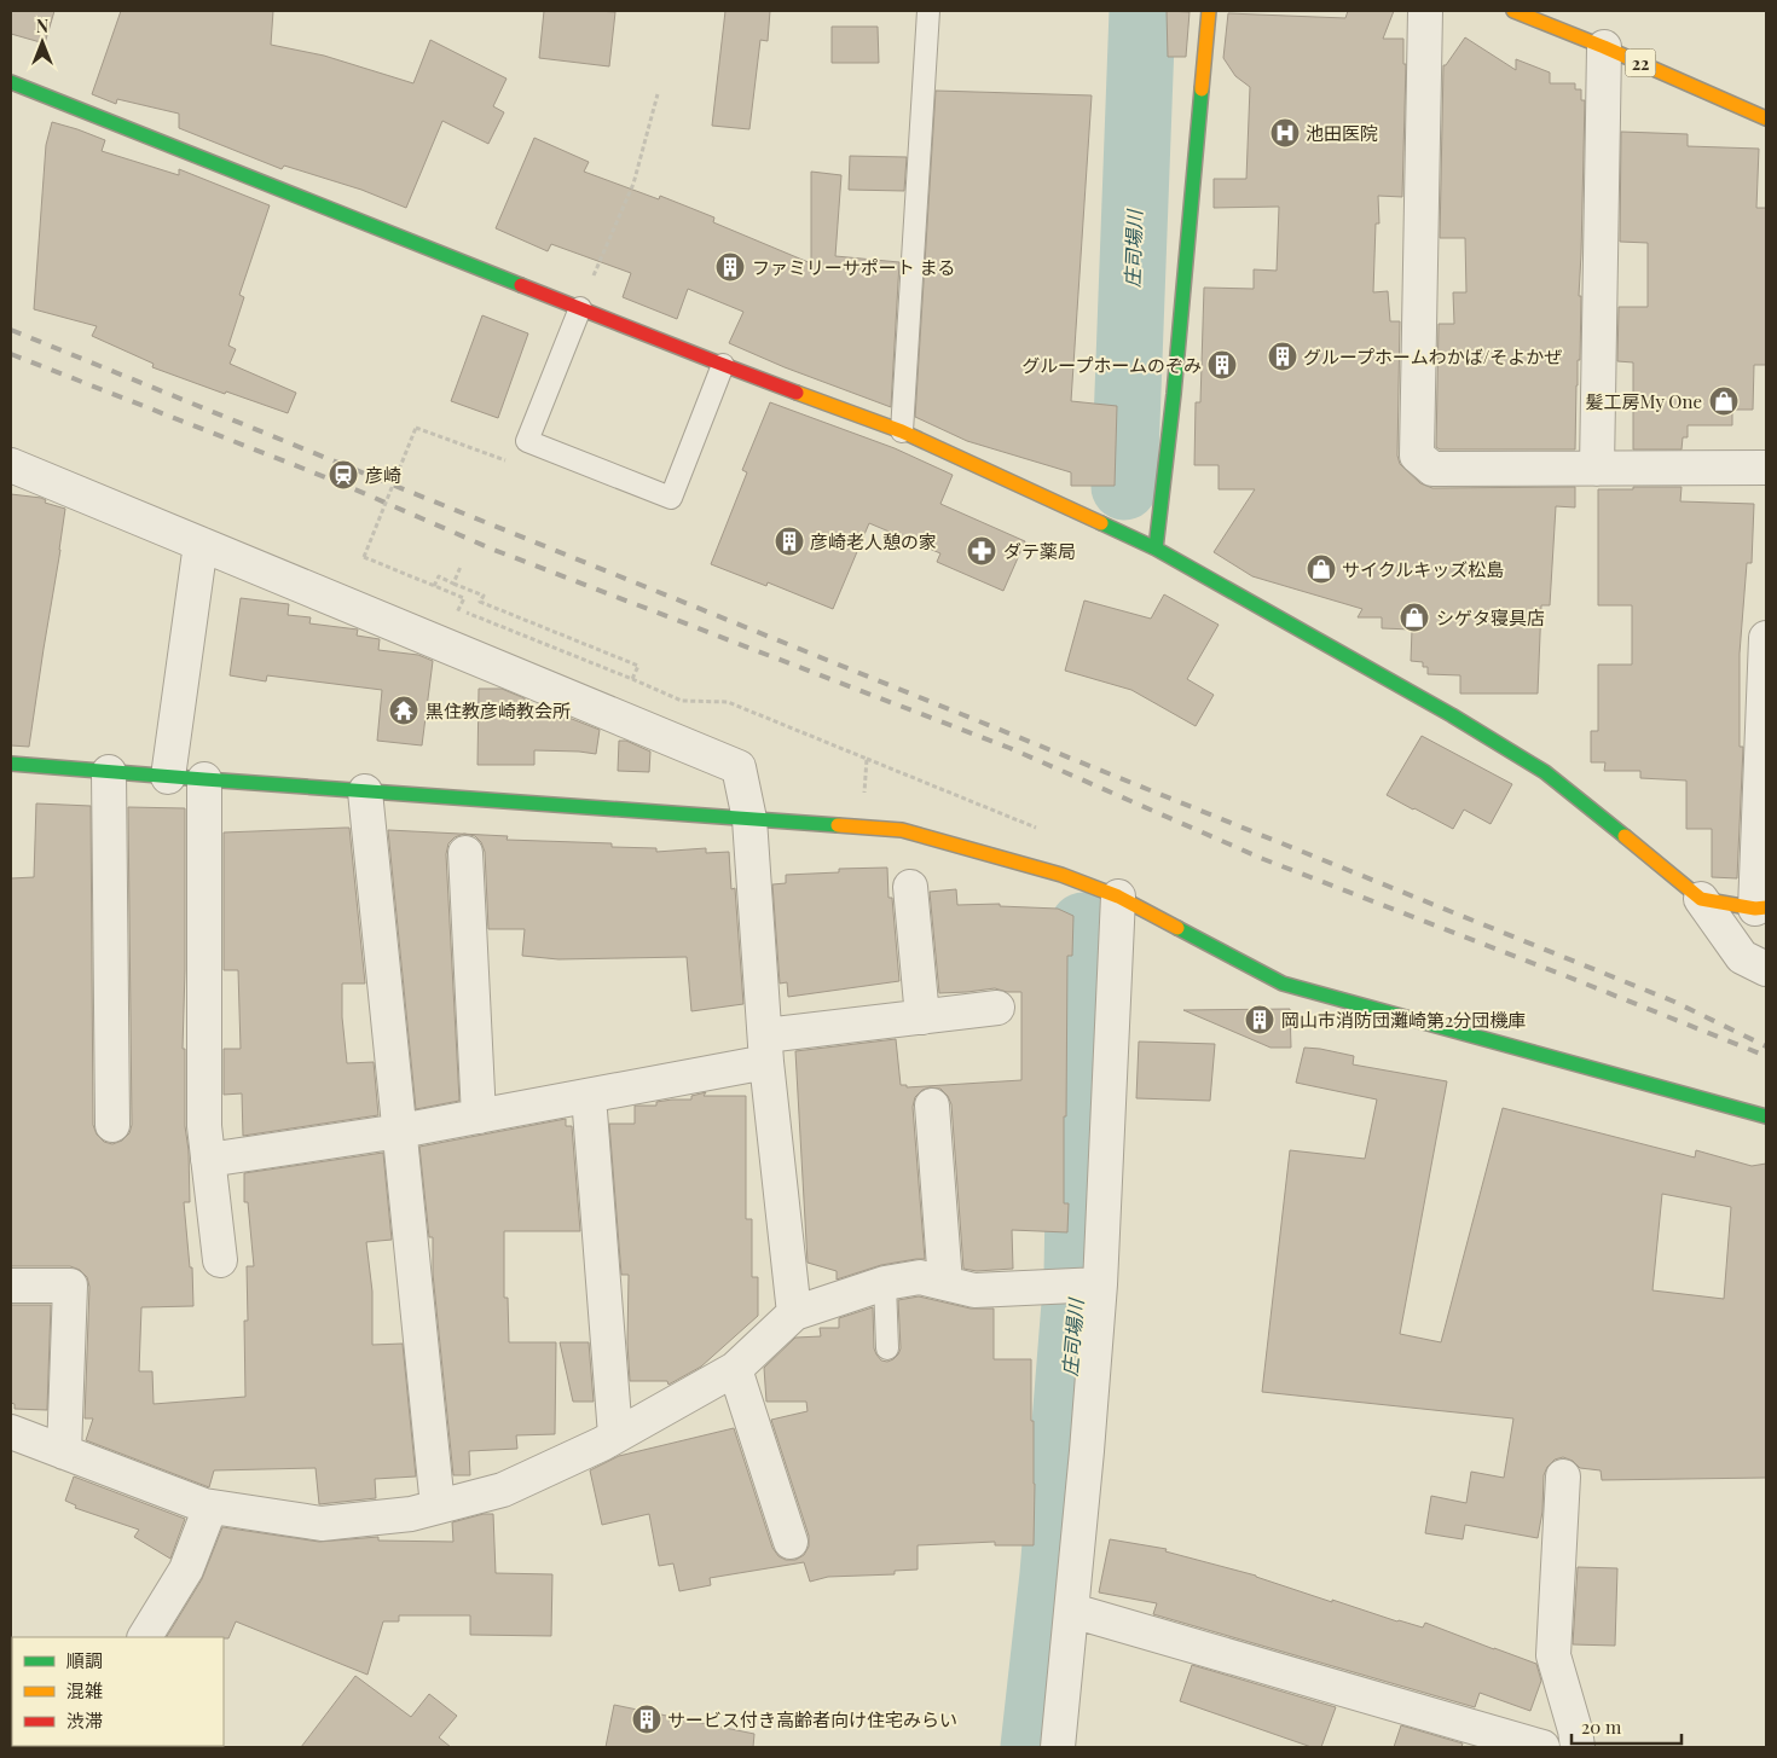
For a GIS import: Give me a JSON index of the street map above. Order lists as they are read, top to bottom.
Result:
{
  "streets": {
    "street": ["22"]
  },
  "water": ["庄司場川"],
  "places": {
    "hospital": ["池田医院"],
    "building": [
      "ファミリーサポート まる",
      "グループホームわかば/そよかぜ",
      "グループホームのぞみ",
      "彦崎老人憩の家",
      "岡山市消防団灘崎第2分団機庫",
      "サービス付き高齢者向け住宅みらい"
    ],
    "shop": ["髪工房My One", "サイクルキッズ松島", "シゲタ寝具店"],
    "station": ["彦崎"],
    "pharmacy": ["ダテ薬局"],
    "temple": ["黒住教彦崎教会所"]
  },
  "legend": ["順調", "混雑", "渋滞"],
  "scale_bar": "20 m",
  "north": "top"
}
